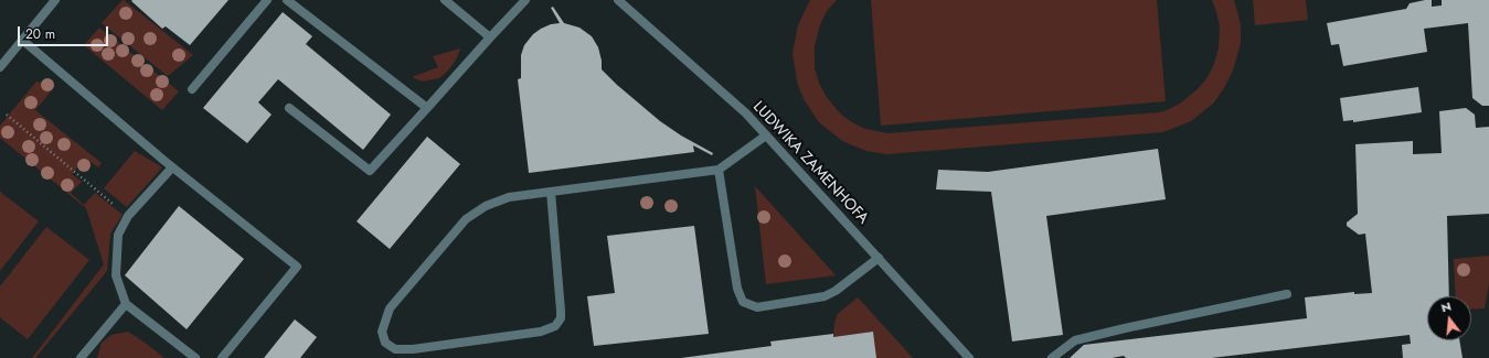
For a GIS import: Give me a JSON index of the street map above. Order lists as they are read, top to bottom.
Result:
{
  "streets": {
    "street": ["LUDWIKA ZAMENHOFA"]
  },
  "scale_bar": "20 m",
  "north": "top"
}
